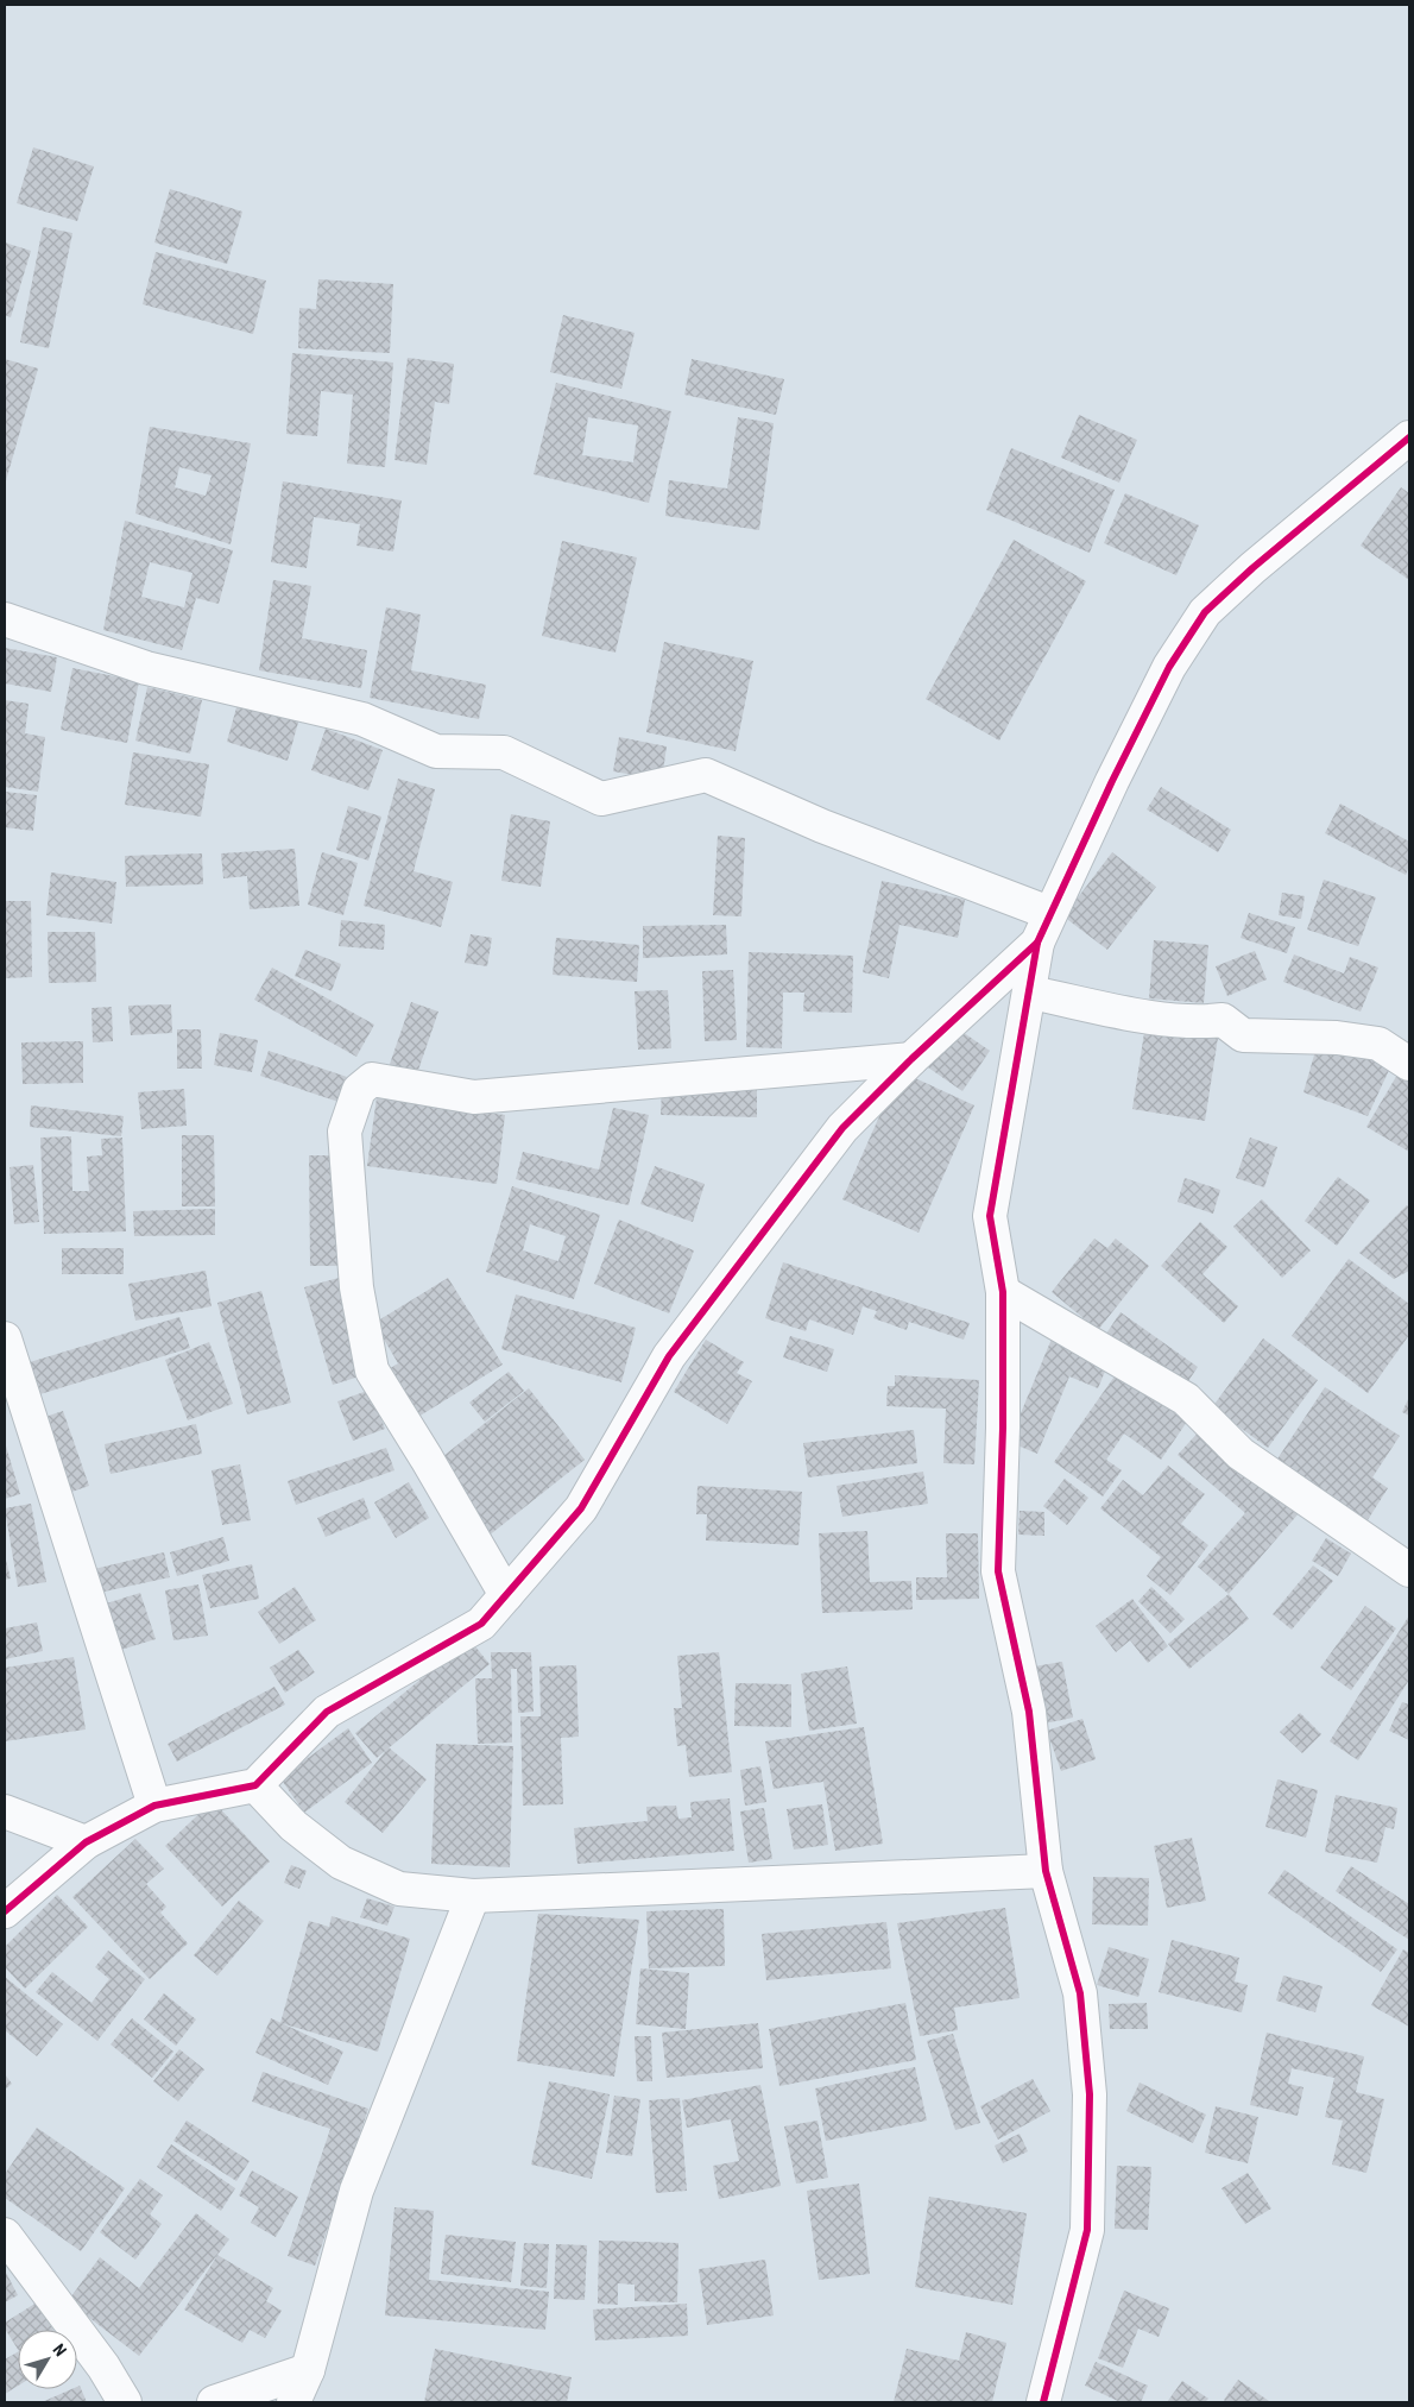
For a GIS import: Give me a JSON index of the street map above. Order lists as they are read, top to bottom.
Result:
{
  "north": "top right"
}
